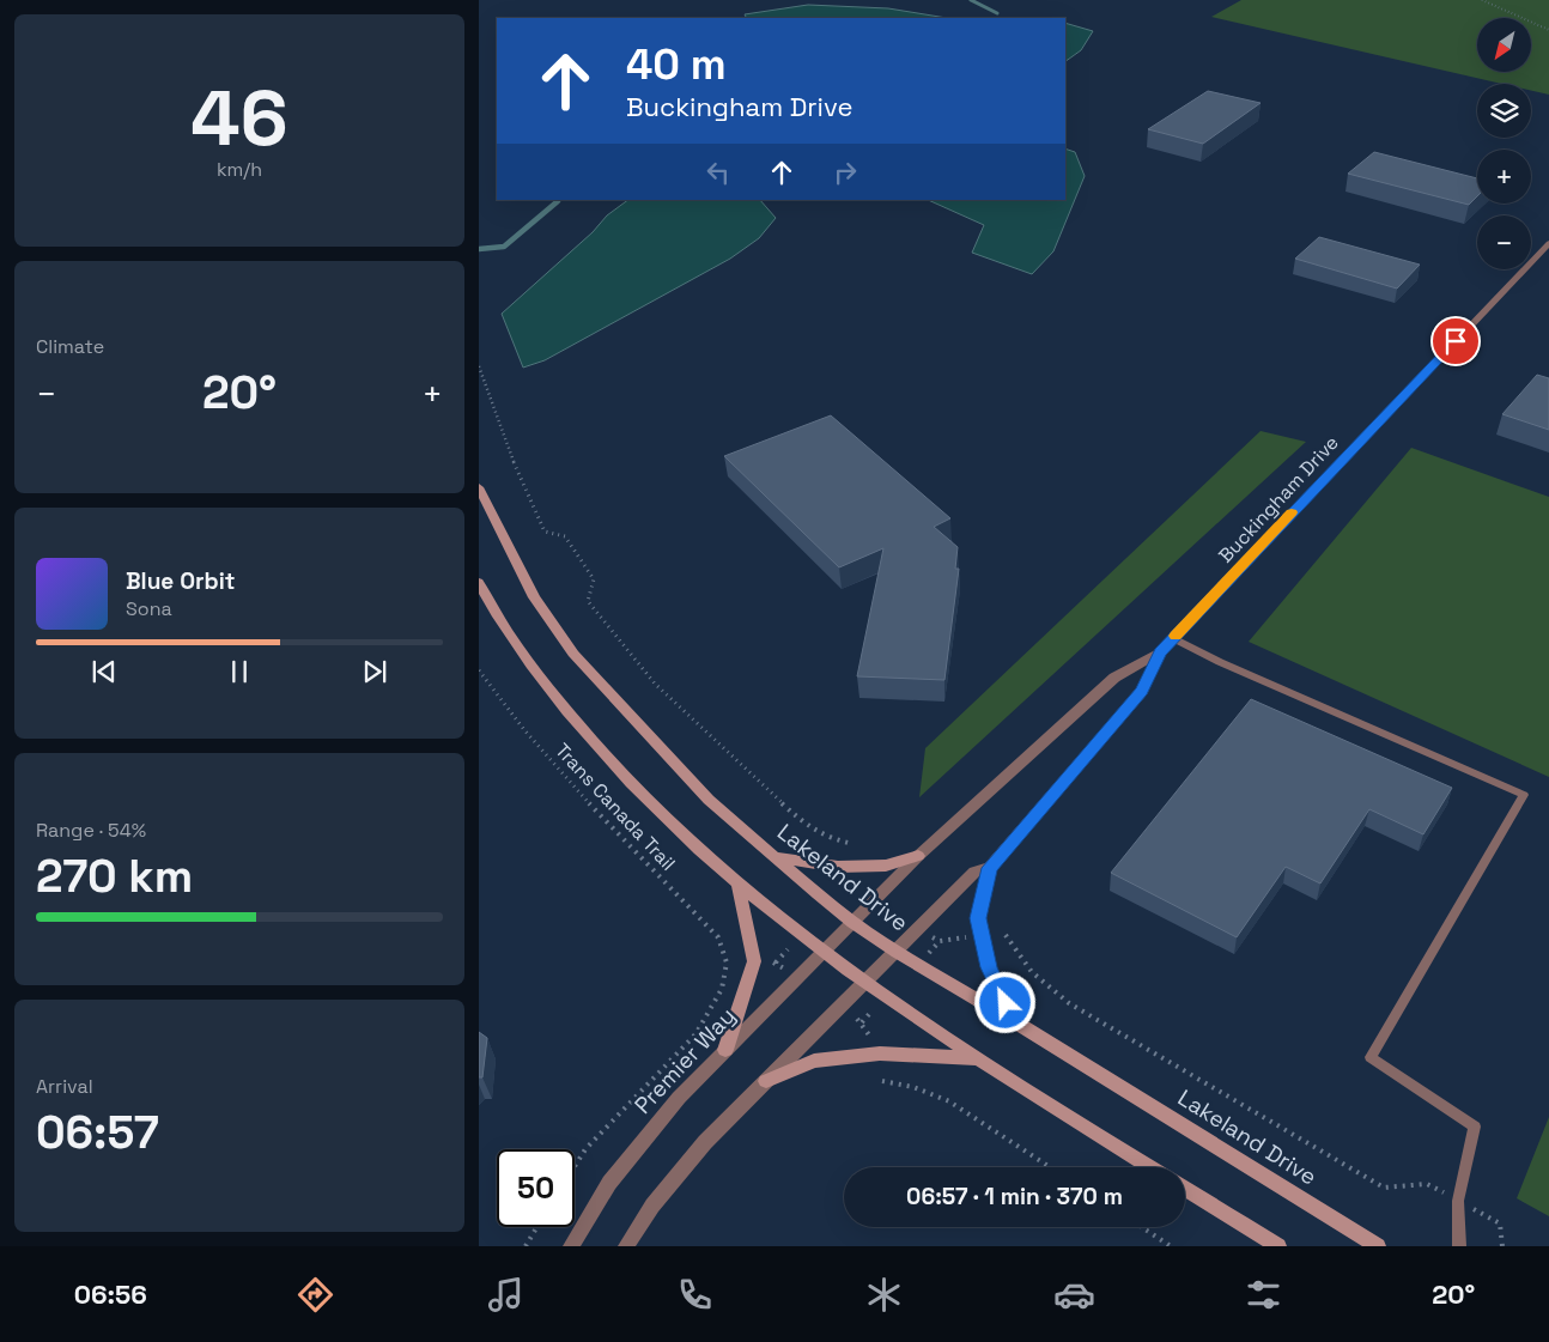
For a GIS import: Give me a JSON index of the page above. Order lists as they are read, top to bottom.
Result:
{
  "streets": {
    "main road": ["Lakeland Drive"],
    "street": ["Buckingham Drive", "Premier Way"],
    "path": ["Trans Canada Trail"]
  },
  "crossings": [
    ["Buckingham Drive", "Lakeland Drive"],
    ["Buckingham Drive", "Premier Way"],
    ["Lakeland Drive", "Premier Way"]
  ],
  "north": "bottom left",
  "page": {
    "tile": [
      ["46", "km/h"],
      "Climate",
      ["Range · 54%", "270 km"],
      ["Arrival", "06:57"]
    ],
    "map_buttons": ["+", "−"],
    "turn": ["40 m", "Buckingham Drive"],
    "heat": ["−", "20°", "+"],
    "song": ["Blue Orbit", "Sona"],
    "limit": "50",
    "trip": "06:57 · 1 min · 370 m",
    "tabs": ["06:56", "20°"]
  }
}
